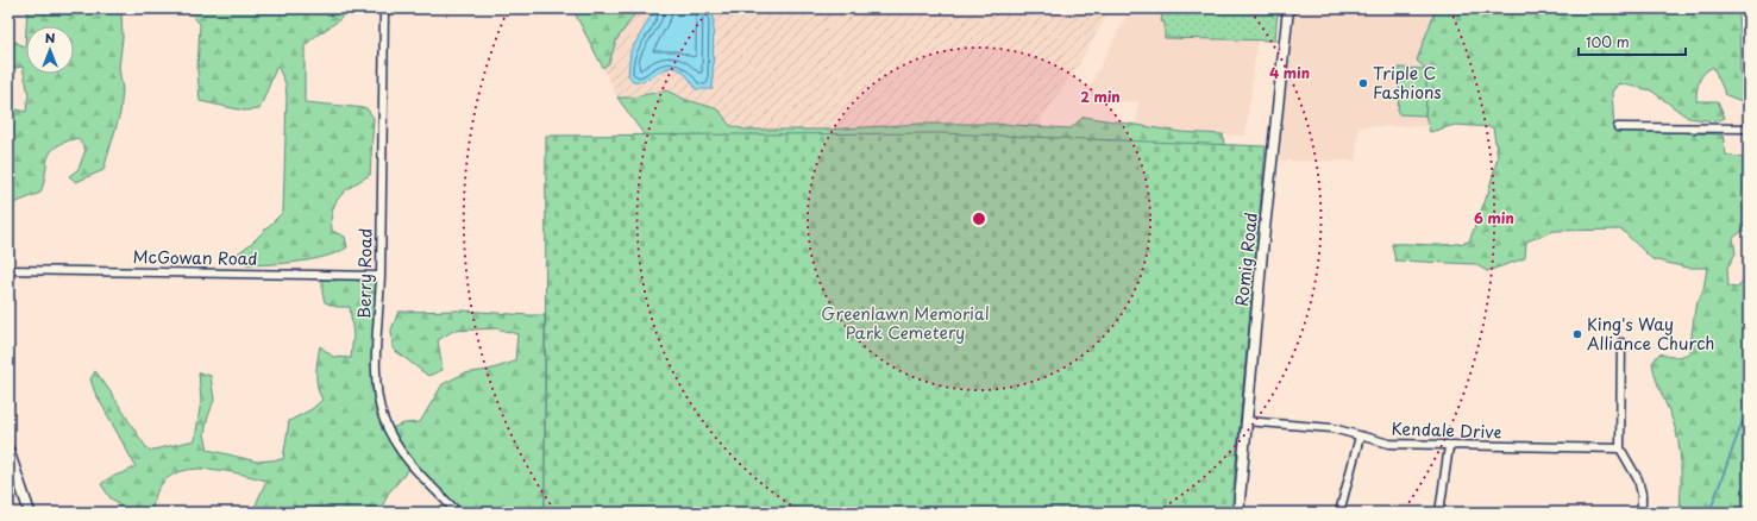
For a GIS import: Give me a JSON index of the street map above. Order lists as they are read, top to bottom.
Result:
{
  "streets": {
    "street": [
      "McGowan Road",
      "Romig Road",
      "Berry Road",
      "Kendale Drive"
    ]
  },
  "crossings": [
    ["McGowan Road", "Berry Road"],
    ["Romig Road", "Kendale Drive"]
  ],
  "parks": ["Greenlawn Memorial Park Cemetery"],
  "places": ["Triple C Fashions", "King's Way Alliance Church"],
  "scale_bar": "100 m",
  "north": "top",
  "rings": ["4 min", "2 min", "6 min"]
}
